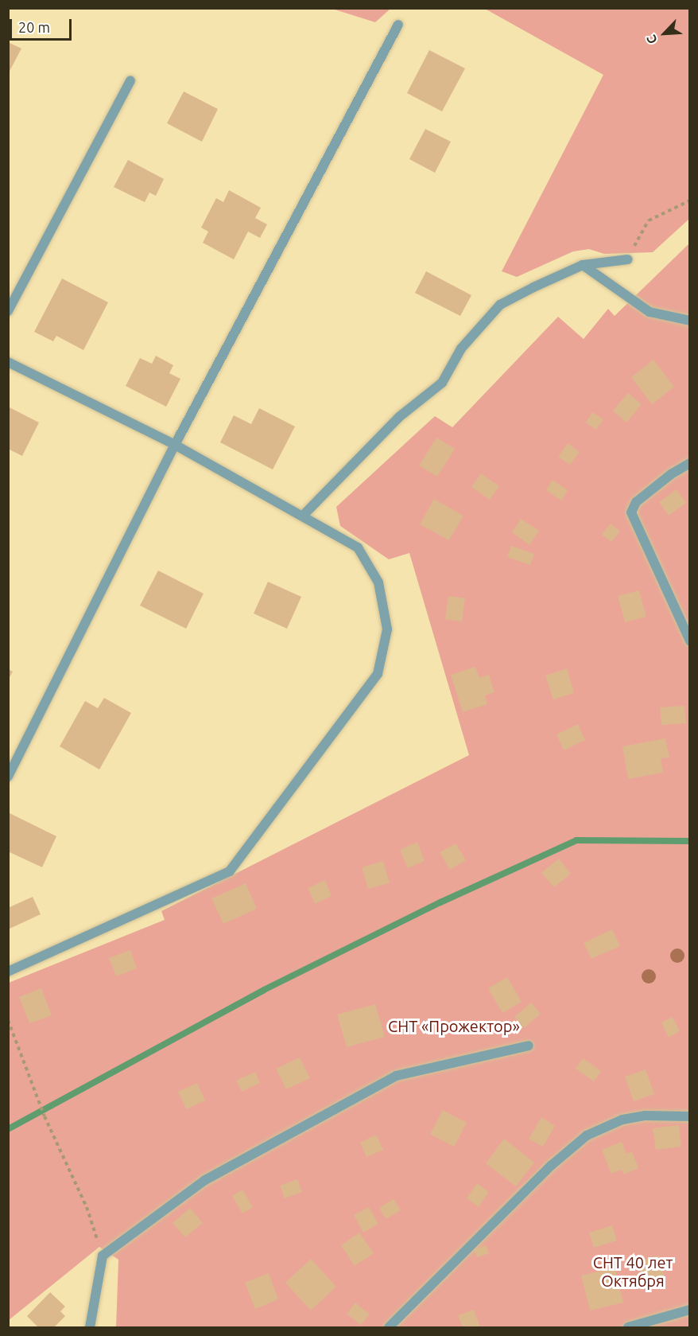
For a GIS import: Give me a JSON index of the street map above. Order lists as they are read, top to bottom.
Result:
{
  "parks": ["СНТ «Прожектор»", "СНТ 40 лет Октября"],
  "scale_bar": "20 m",
  "north": "bottom left"
}
